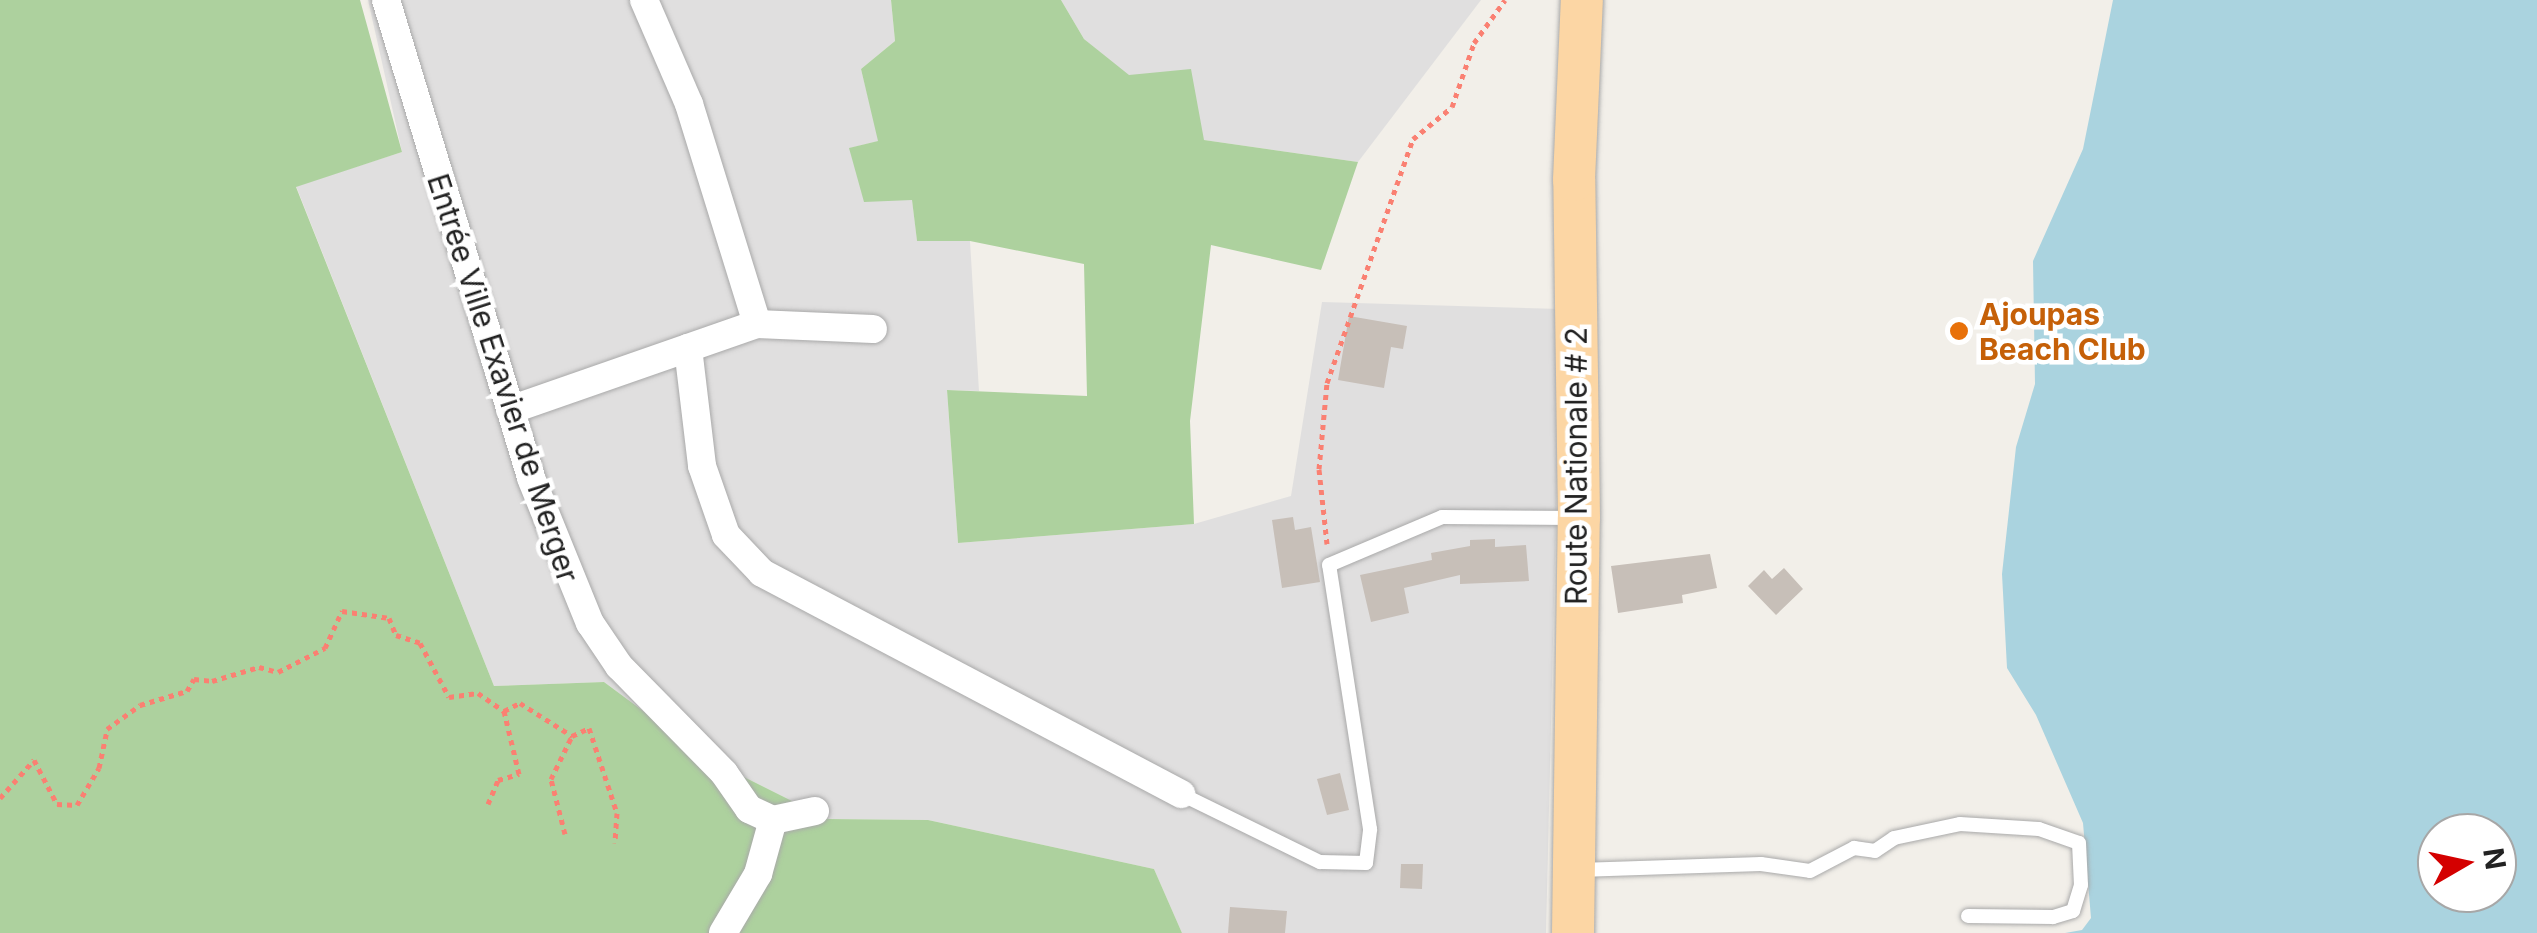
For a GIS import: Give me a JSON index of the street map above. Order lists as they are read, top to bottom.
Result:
{
  "streets": {
    "main road": ["Route Nationale # 2"],
    "street": ["Entrée Ville Exavier de Merger"]
  },
  "places": ["Ajoupas Beach Club"],
  "north": "right"
}
